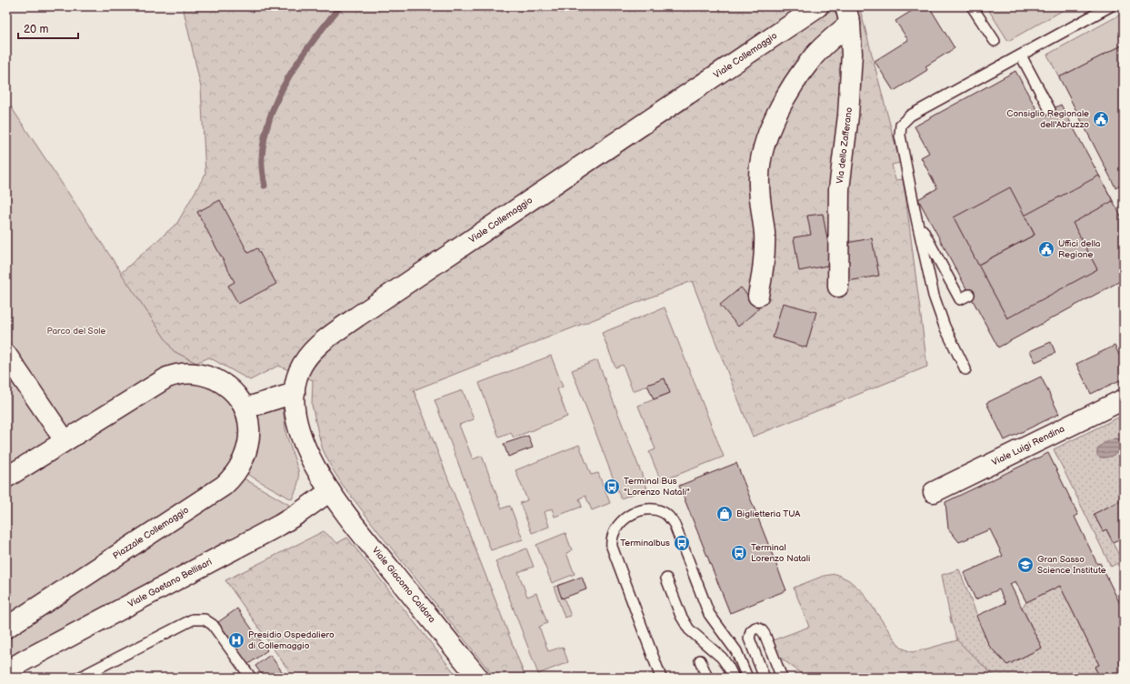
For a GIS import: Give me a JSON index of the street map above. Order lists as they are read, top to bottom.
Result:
{
  "streets": {
    "street": [
      "Viale Collemaggio",
      "Via dello Zafferano",
      "Viale Luigi Rendina",
      "Piazzale Collemaggio",
      "Viale Gaetano Bellisari",
      "Viale Giacomo Caldora"
    ]
  },
  "crossings": [
    ["Viale Collemaggio", "Viale Gaetano Bellisari"],
    ["Viale Collemaggio", "Viale Giacomo Caldora"],
    ["Viale Gaetano Bellisari", "Viale Giacomo Caldora"]
  ],
  "parks": ["Parco del Sole"],
  "places": {
    "public building": ["Consiglio Regionale dell'Abruzzo", "Uffici della Regione"],
    "bus stop": ["Terminal Bus \"Lorenzo Natali\"", "Terminalbus", "Terminal Lorenzo Natali"],
    "shop": ["Biglietteria TUA"],
    "school or university": ["Gran Sasso Science Institute"],
    "hospital": ["Presidio Ospedaliero di Collemaggio"]
  },
  "scale_bar": "20 m"
}
